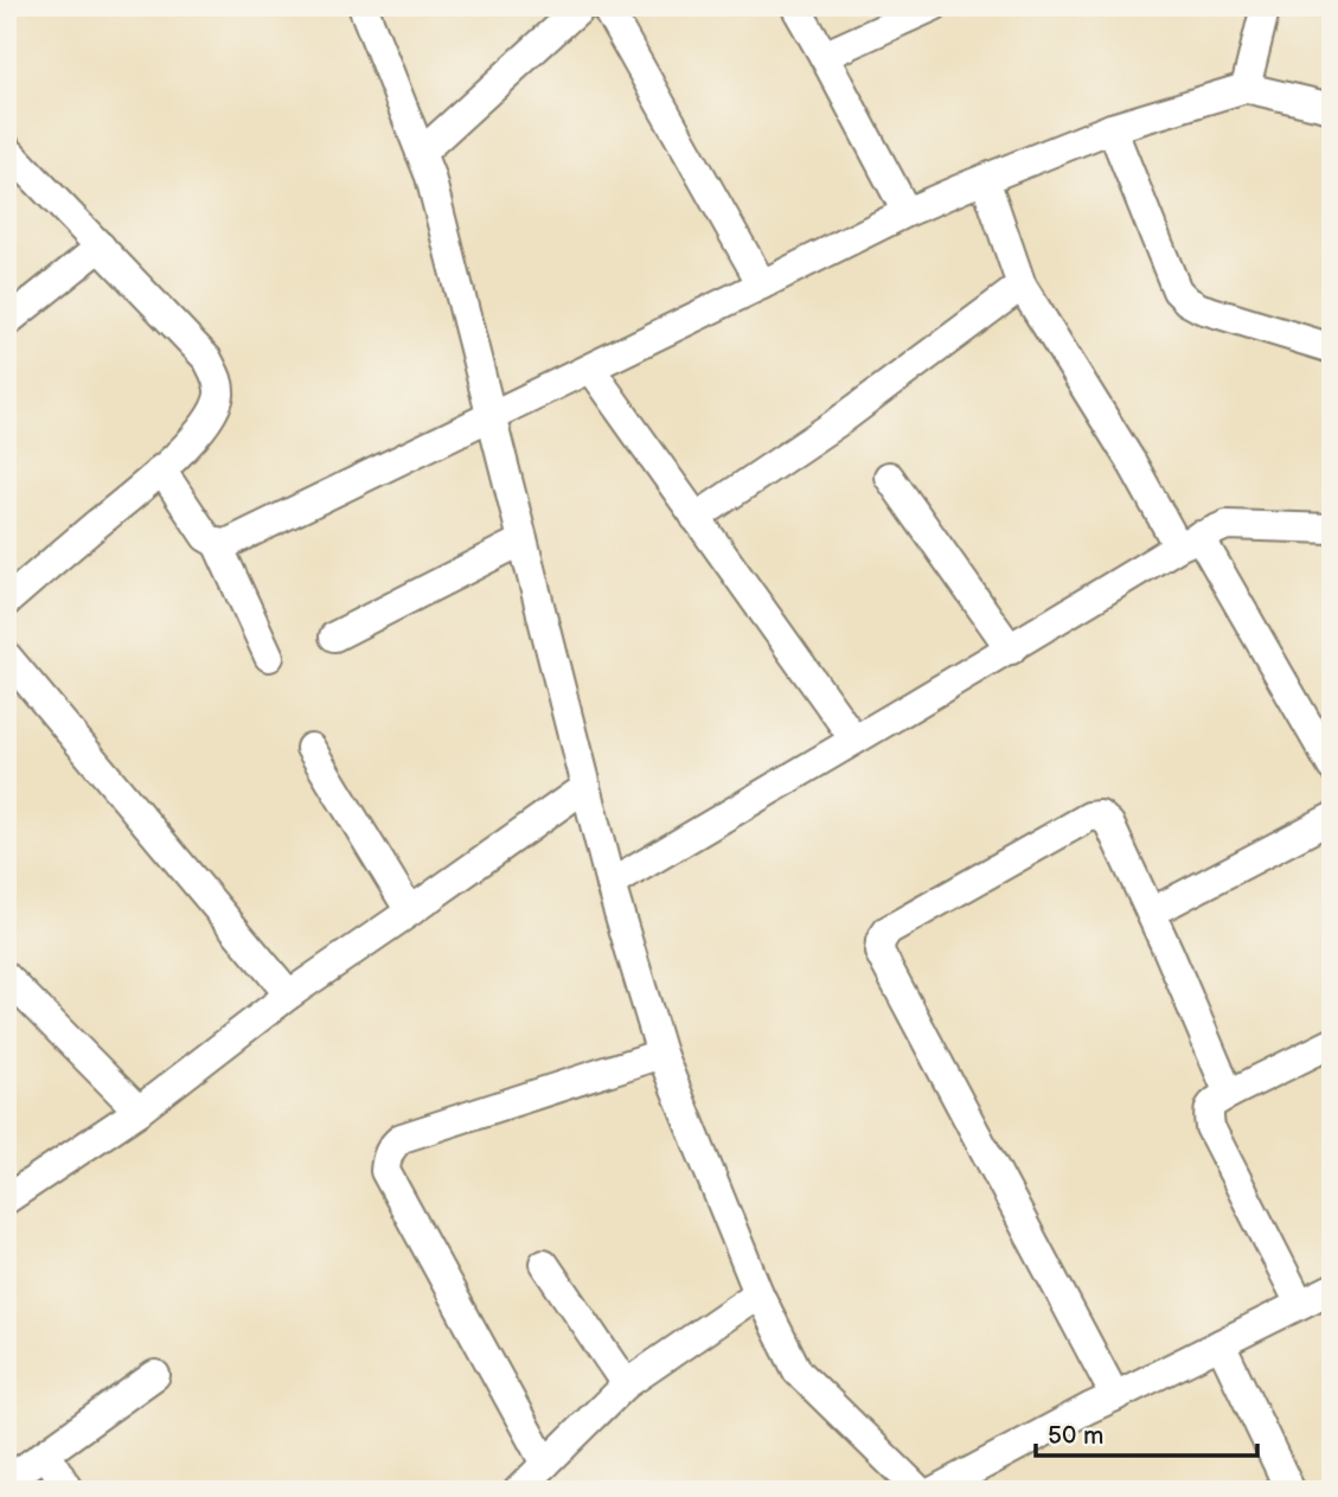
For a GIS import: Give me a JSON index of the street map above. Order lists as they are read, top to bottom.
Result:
{
  "scale_bar": "50 m"
}
